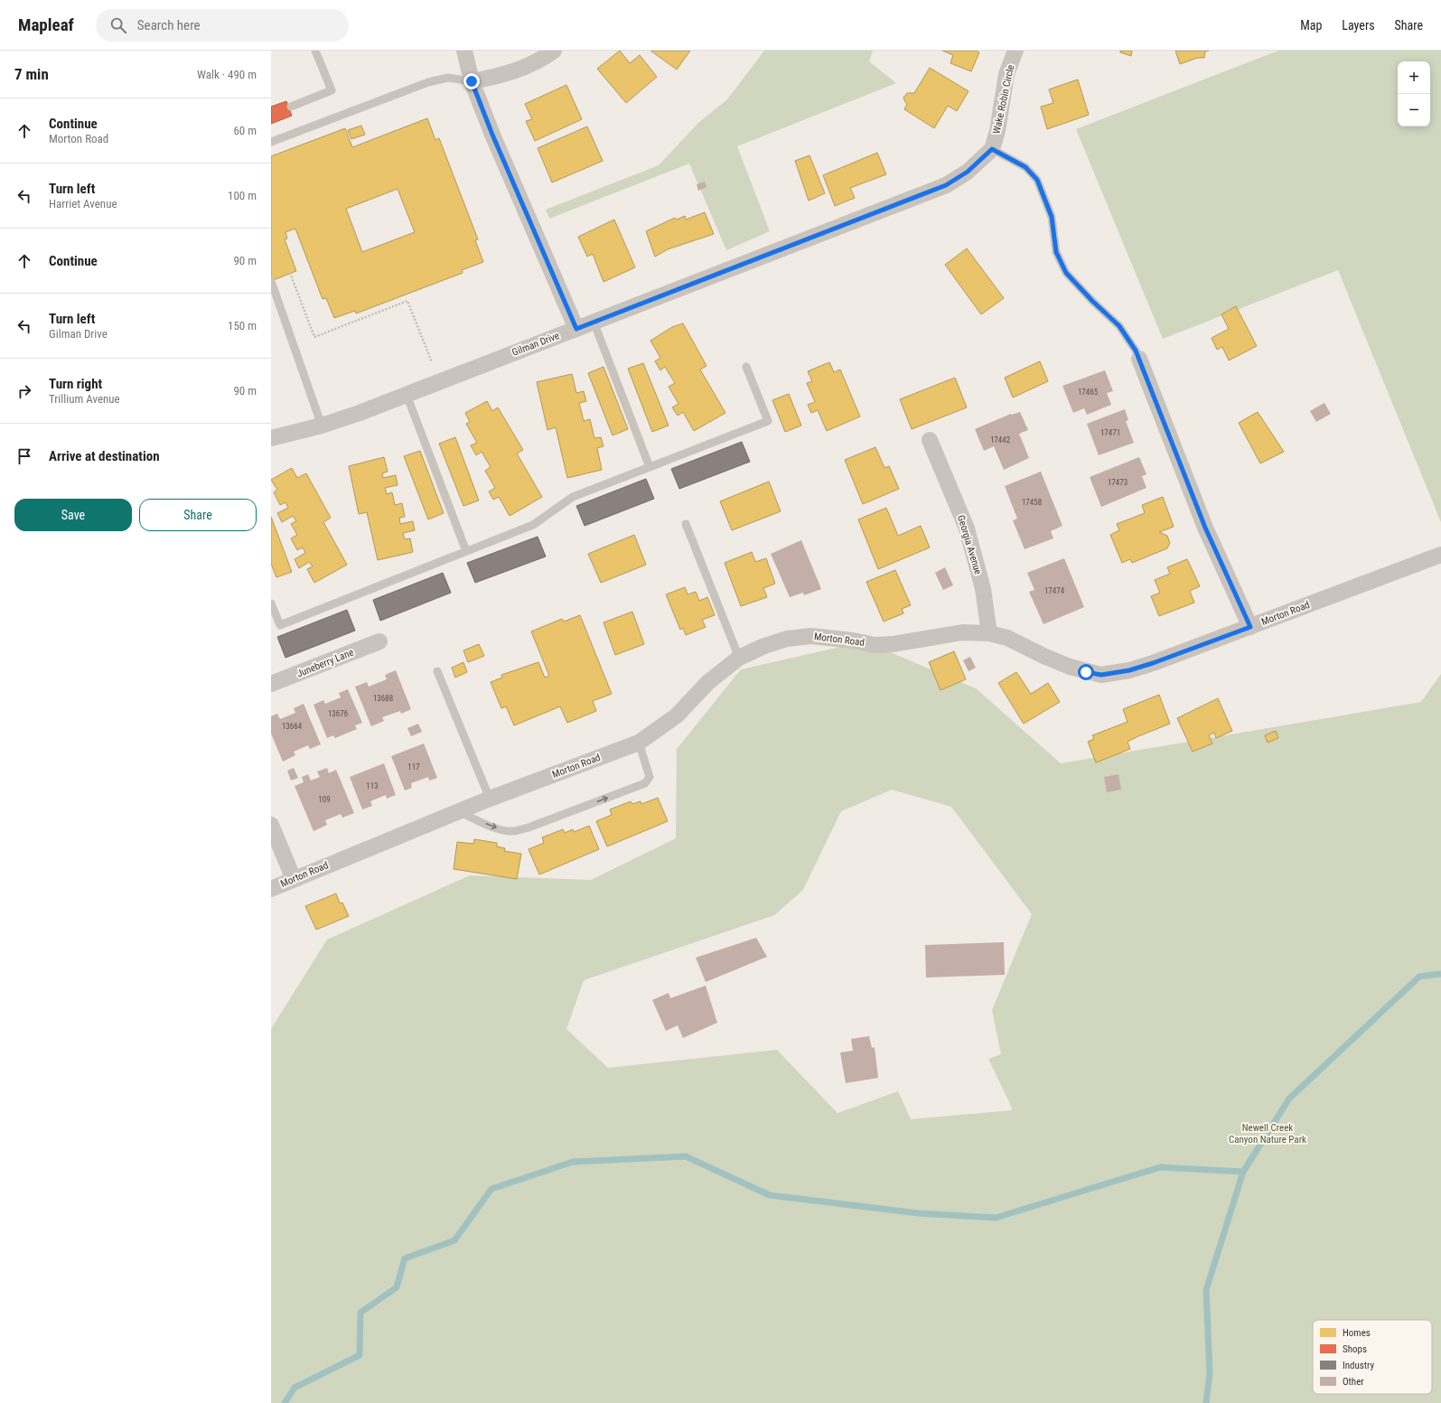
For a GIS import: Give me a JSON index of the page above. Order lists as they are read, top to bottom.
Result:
{
  "streets": {
    "street": [
      "Wake Robin Circle",
      "Gilman Drive",
      "Georgia Avenue",
      "Morton Road",
      "Juneberry Lane"
    ]
  },
  "crossings": [
    ["Wake Robin Circle", "Gilman Drive"],
    ["Georgia Avenue", "Morton Road"]
  ],
  "parks": ["Newell Creek Canyon Nature Park"],
  "house_numbers": [
    "17465",
    "17471",
    "17442",
    "17473",
    "17458",
    "17474",
    "13688",
    "13676",
    "13664",
    "117",
    "113",
    "109"
  ],
  "legend": [
    "Homes",
    "Shops",
    "Industry",
    "Other"
  ],
  "page": {
    "header": "Mapleaf",
    "search": "Search here",
    "nav": ["Map", "Layers", "Share"],
    "heading": ["7 min", "Walk · 490 m"],
    "map_buttons": ["+", "−"],
    "list": [
      ["Continue", "Morton Road", "60 m"],
      ["Turn left", "Harriet Avenue", "100 m"],
      ["Continue", "90 m"],
      ["Turn left", "Gilman Drive", "150 m"],
      ["Turn right", "Trillium Avenue", "90 m"],
      "Arrive at destination"
    ],
    "buttons": ["Save", "Share"]
  }
}
